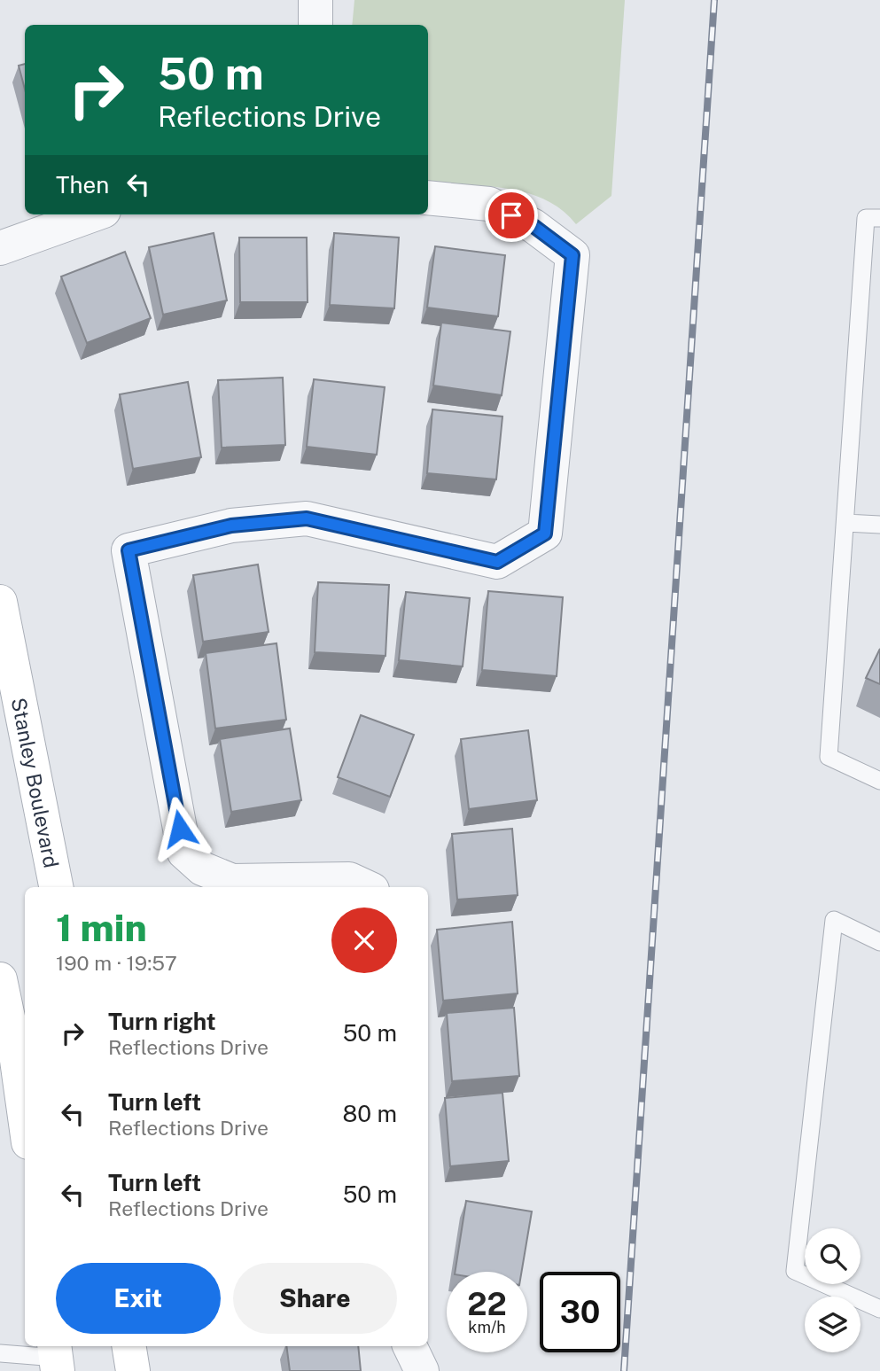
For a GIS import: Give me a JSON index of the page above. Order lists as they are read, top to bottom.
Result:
{
  "streets": {
    "main road": ["Stanley Boulevard"]
  },
  "page": {
    "turn": ["50 m", "Reflections Drive"],
    "then": "Then",
    "heading": ["1 min", "190 m · 19:57"],
    "list": [
      {
        "name": "Turn right",
        "note": "Reflections Drive",
        "value": "50 m"
      },
      {
        "name": "Turn left",
        "note": "Reflections Drive",
        "value": "80 m"
      },
      {
        "name": "Turn left",
        "note": "Reflections Drive",
        "value": "50 m"
      }
    ],
    "buttons": ["Exit", "Share"],
    "speed": "22 km/h",
    "limit": "30"
  }
}
